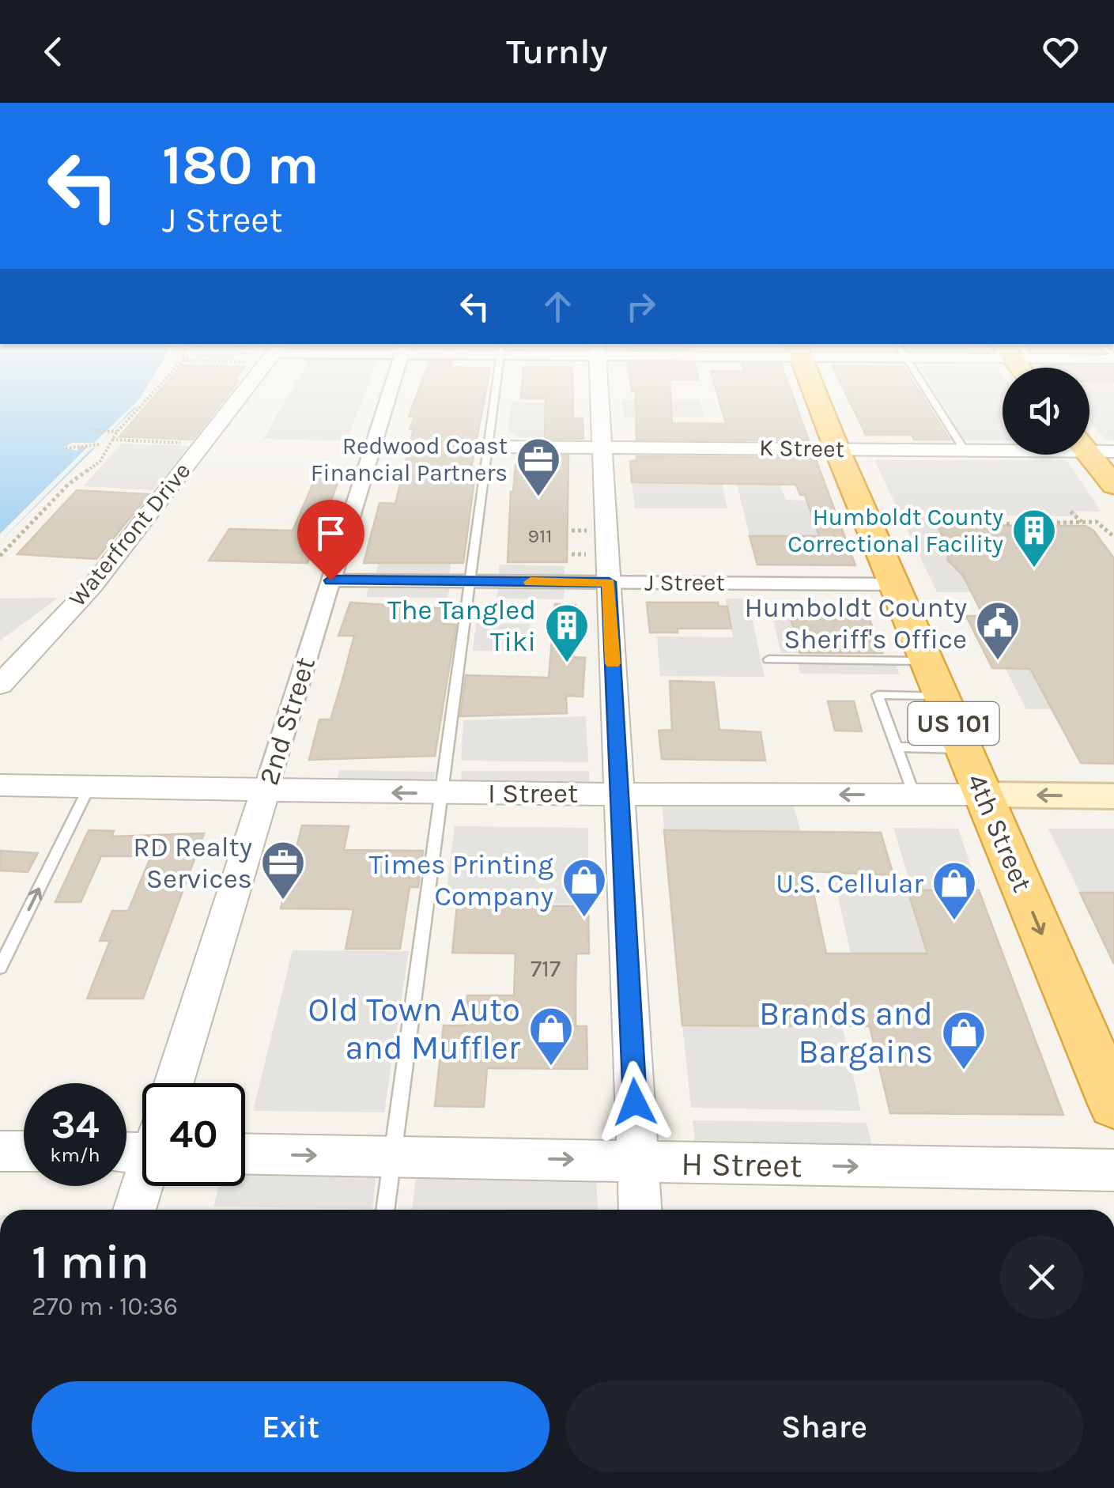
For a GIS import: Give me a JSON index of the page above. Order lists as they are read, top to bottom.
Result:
{
  "streets": {
    "highway": ["US 101", "4th Street"],
    "main road": ["I Street"],
    "street": [
      "K Street",
      "Waterfront Drive",
      "J Street",
      "2nd Street",
      "H Street"
    ]
  },
  "crossings": [
    ["K Street", "4th Street"],
    ["J Street", "2nd Street"],
    ["J Street", "4th Street"],
    ["2nd Street", "I Street"],
    ["I Street", "4th Street"]
  ],
  "one_way": ["I Street", "4th Street", "H Street"],
  "places": {
    "office": ["Redwood Coast Financial Partners", "RD Realty Services"],
    "building": ["Humboldt County Correctional Facility", "The Tangled Tiki"],
    "public building": ["Humboldt County Sheriff's Office"],
    "shop": [
      "Times Printing Company",
      "U.S. Cellular",
      "Old Town Auto and Muffler",
      "Brands and Bargains"
    ]
  },
  "house_numbers": ["911", "717"],
  "page": {
    "header": "Turnly",
    "turn": ["180 m", "J Street"],
    "speed": "34 km/h",
    "limit": "40",
    "heading": ["1 min", "270 m · 10:36"],
    "buttons": ["Exit", "Share"]
  }
}
